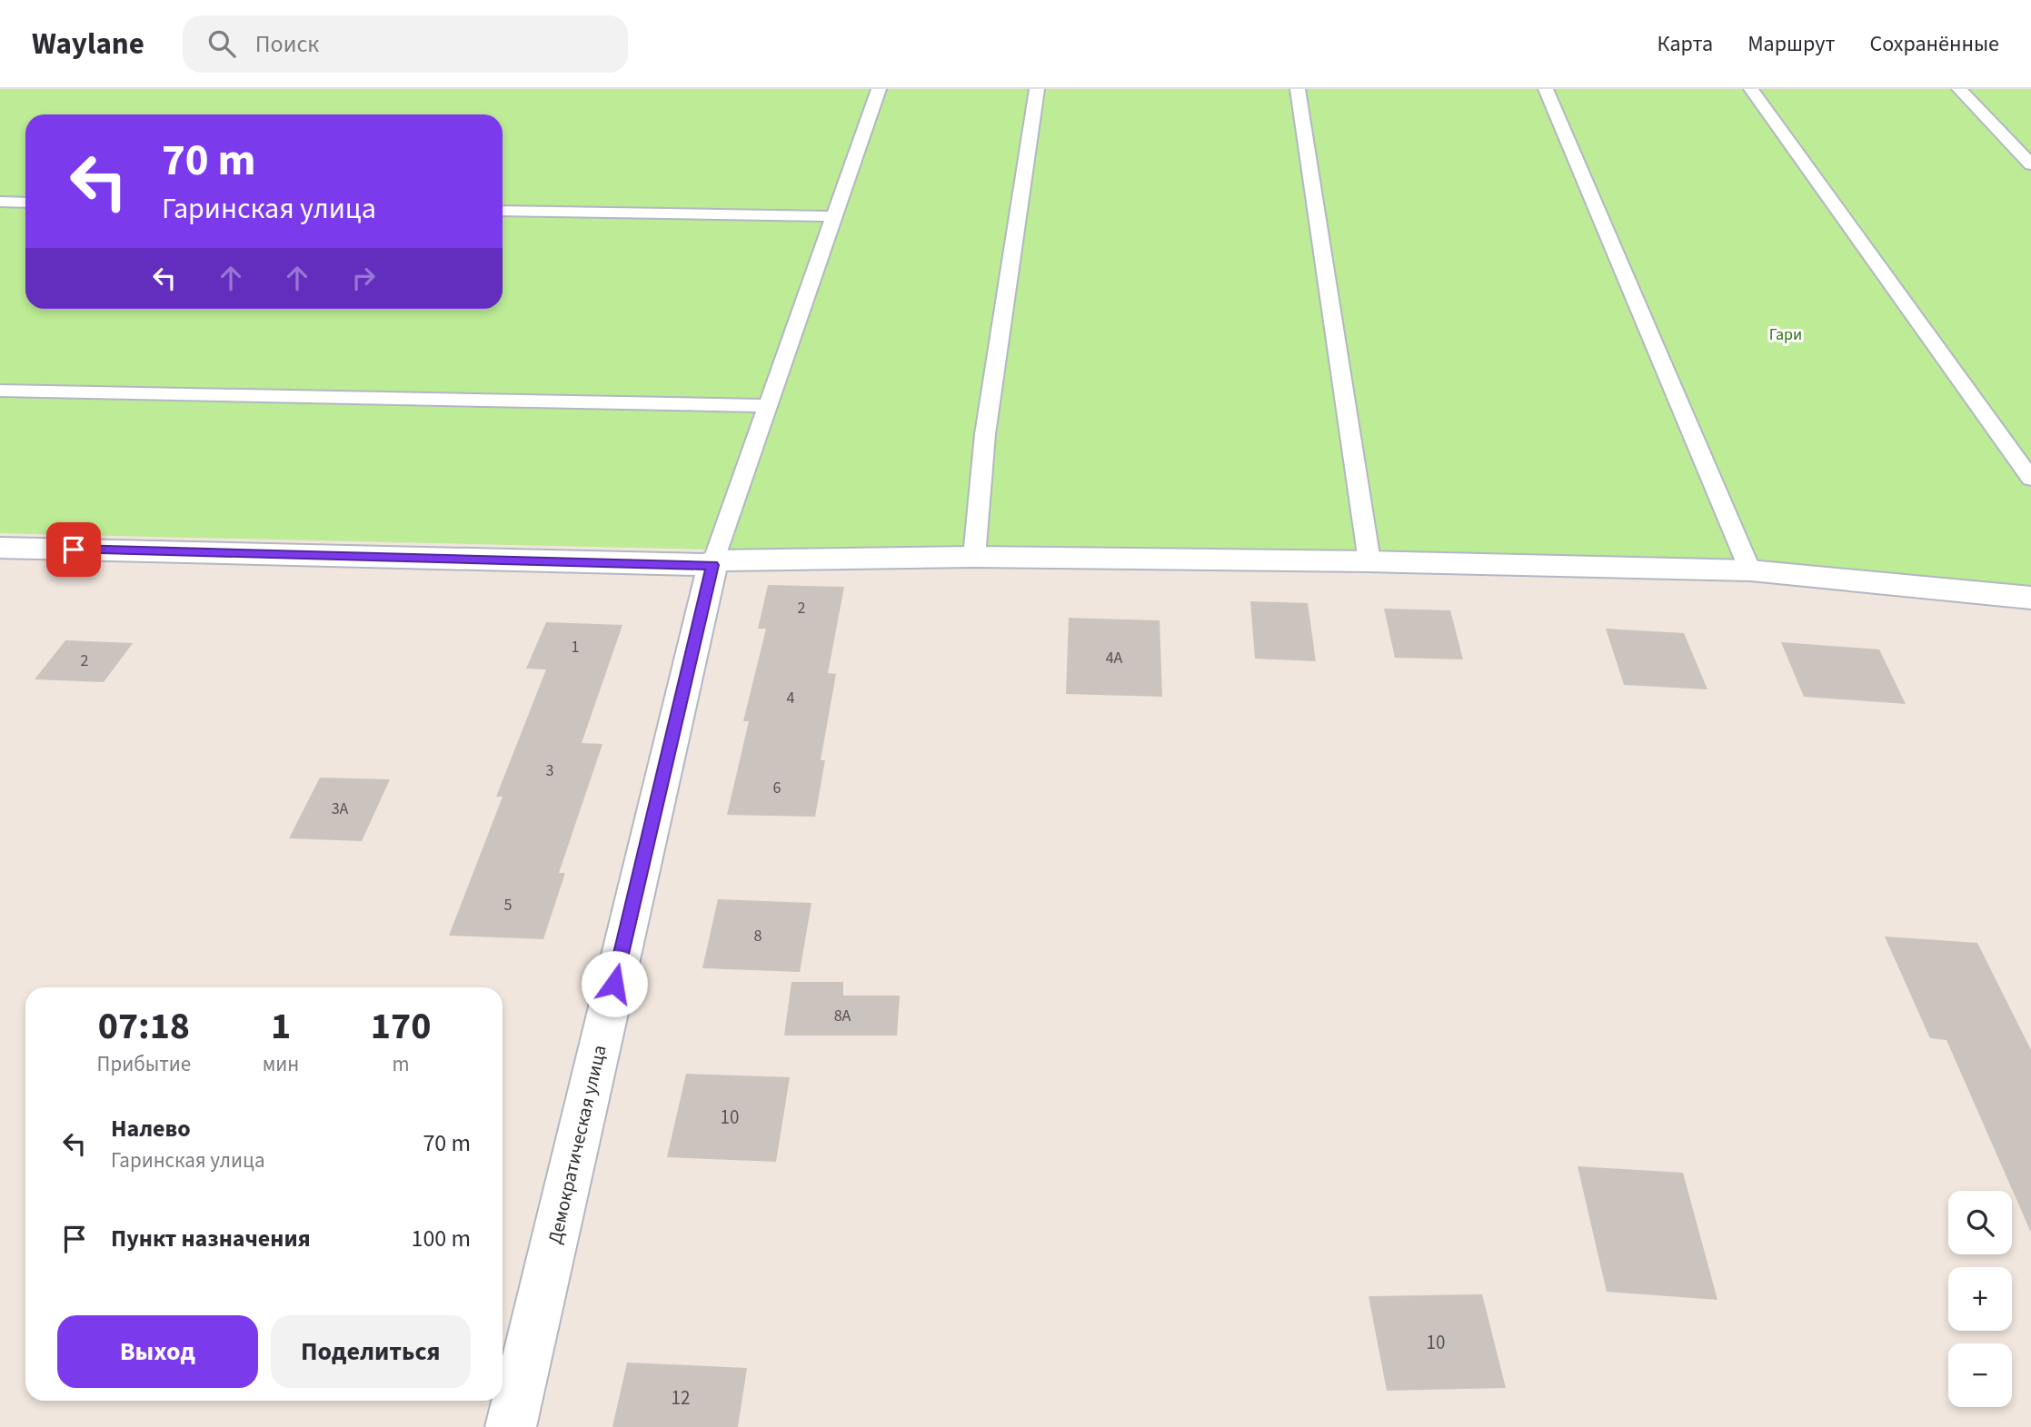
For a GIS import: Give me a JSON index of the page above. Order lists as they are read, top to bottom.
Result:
{
  "streets": {
    "street": ["Демократическая улица"]
  },
  "parks": ["Гари"],
  "house_numbers": [
    "2",
    "1",
    "4А",
    "2",
    "4",
    "3",
    "6",
    "3А",
    "5",
    "8",
    "8А",
    "10",
    "10",
    "12"
  ],
  "page": {
    "header": "Waylane",
    "search": "Поиск",
    "nav": ["Карта", "Маршрут", "Сохранённые"],
    "turn": ["70 m", "Гаринская улица"],
    "eta": [
      "07:18",
      "Прибытие",
      "1",
      "мин",
      "170",
      "m"
    ],
    "list": [
      {
        "name": "Налево",
        "note": "Гаринская улица",
        "value": "70 m"
      },
      {
        "name": "Пункт назначения",
        "value": "100 m"
      }
    ],
    "map_buttons": ["+", "−"],
    "buttons": ["Выход", "Поделиться"]
  }
}
